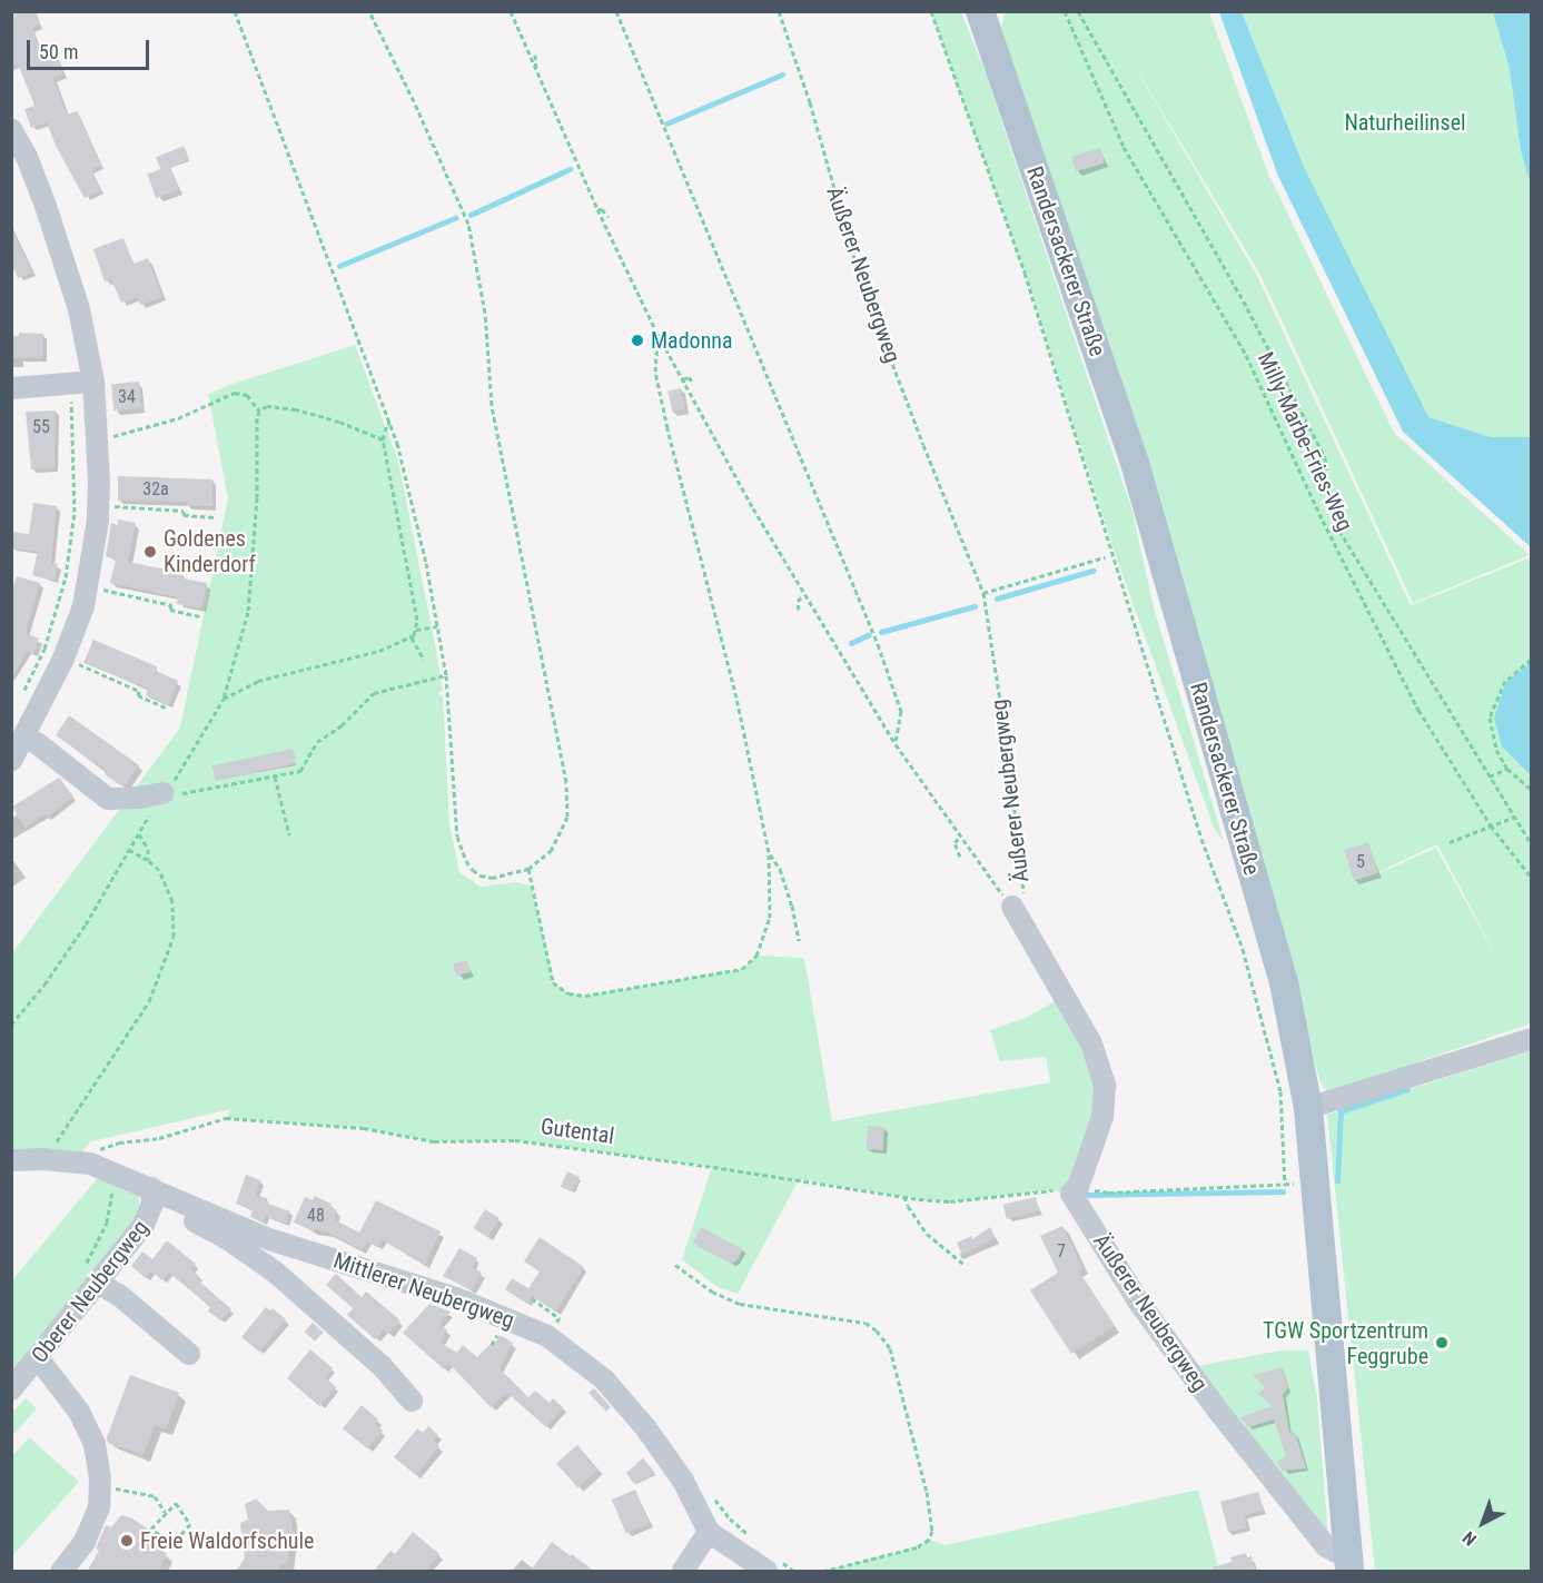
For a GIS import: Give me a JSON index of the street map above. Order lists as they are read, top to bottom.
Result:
{
  "streets": {
    "main road": ["Randersackerer Straße"],
    "street": ["Äußerer Neubergweg", "Mittlerer Neubergweg", "Oberer Neubergweg"],
    "path": ["Milly-Marbe-Fries-Weg", "Gutental"]
  },
  "crossings": [
    ["Randersackerer Straße", "Äußerer Neubergweg"],
    ["Äußerer Neubergweg", "Gutental"],
    ["Gutental", "Mittlerer Neubergweg"],
    ["Mittlerer Neubergweg", "Oberer Neubergweg"]
  ],
  "parks": ["Naturheilinsel"],
  "places": [
    "Madonna",
    "Goldenes Kinderdorf",
    "TGW Sportzentrum Feggrube",
    "Freie Waldorfschule"
  ],
  "house_numbers": [
    "34",
    "55",
    "32a",
    "5",
    "48",
    "7"
  ],
  "scale_bar": "50 m",
  "north": "bottom left"
}
